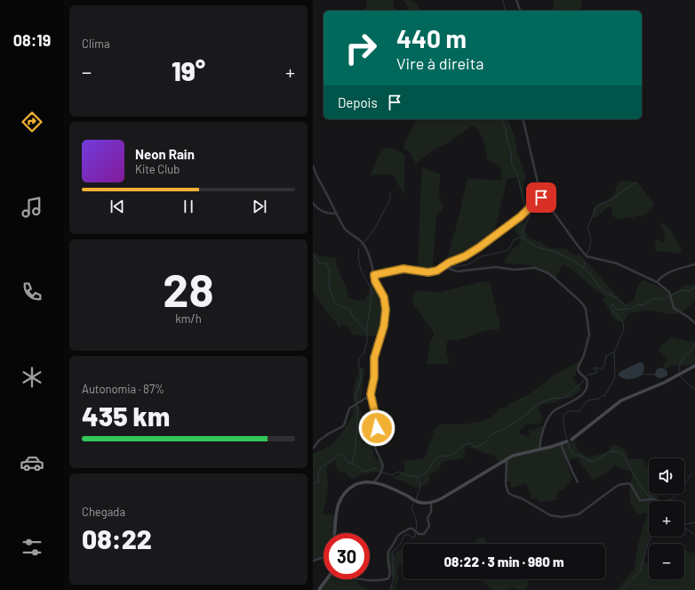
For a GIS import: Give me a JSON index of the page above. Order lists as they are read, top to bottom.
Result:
{
  "page": {
    "tabs": "08:19",
    "tile": [
      "Clima",
      ["28", "km/h"],
      ["Autonomia · 87%", "435 km"],
      ["Chegada", "08:22"]
    ],
    "turn": ["440 m", "Vire à direita"],
    "heat": ["−", "19°", "+"],
    "then": "Depois",
    "song": ["Neon Rain", "Kite Club"],
    "map_buttons": ["+", "−"],
    "limit": "30",
    "trip": "08:22 · 3 min · 980 m"
  }
}
